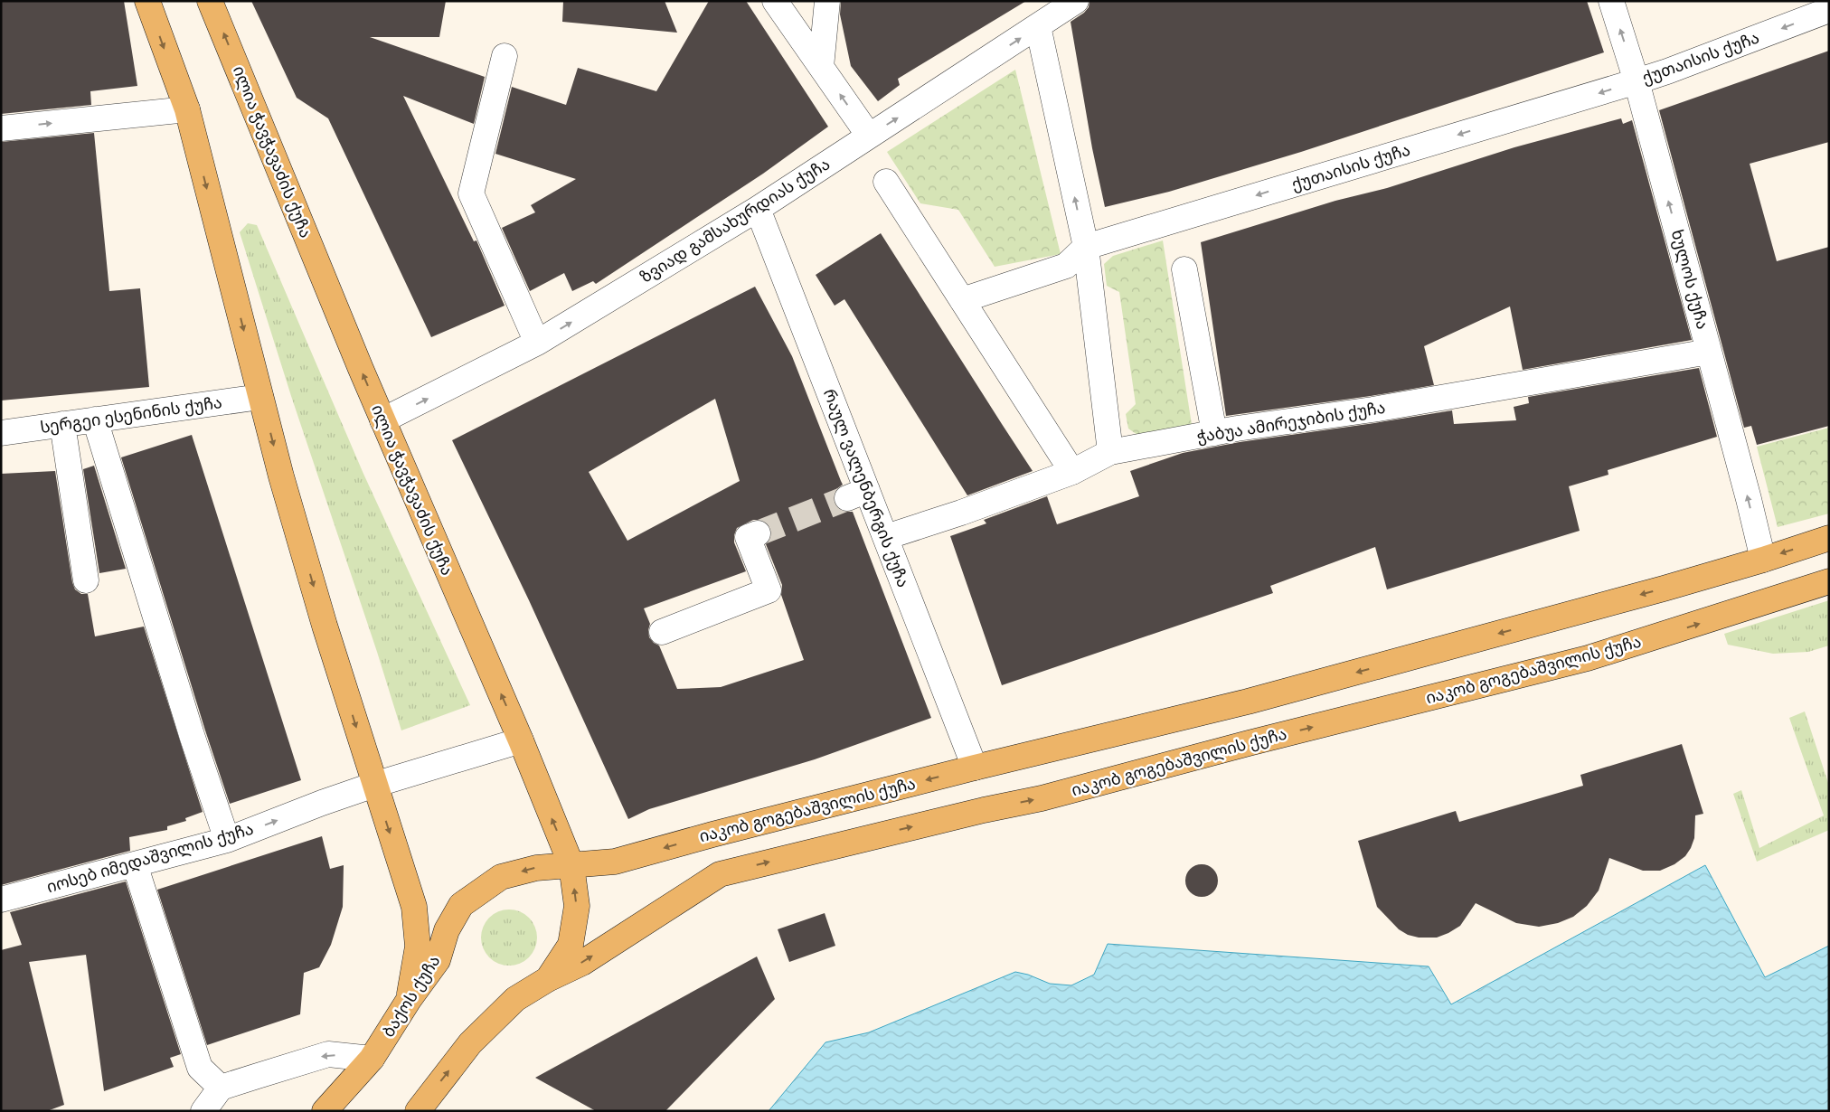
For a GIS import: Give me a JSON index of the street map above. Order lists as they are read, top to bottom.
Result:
{
  "streets": {
    "main road": ["ილია ჭავჭავაძის ქუჩა", "იაკობ გოგებაშვილის ქუჩა", "ბაქოს ქუჩა"],
    "street": [
      "ქუთაისის ქუჩა",
      "ზვიად გამსახურდიას ქუჩა",
      "ხულოს ქუჩა",
      "სერგეი ესენინის ქუჩა",
      "ჭაბუა ამირეჯიბის ქუჩა",
      "რაულ ვალენბერგის ქუჩა",
      "იოსებ იმედაშვილის ქუჩა"
    ]
  },
  "crossings": [
    ["ქუთაისის ქუჩა", "ხულოს ქუჩა"],
    ["ილია ჭავჭავაძის ქუჩა", "ზვიად გამსახურდიას ქუჩა"],
    ["ილია ჭავჭავაძის ქუჩა", "იაკობ გოგებაშვილის ქუჩა"],
    ["ილია ჭავჭავაძის ქუჩა", "იოსებ იმედაშვილის ქუჩა"],
    ["ილია ჭავჭავაძის ქუჩა", "ბაქოს ქუჩა"],
    ["ზვიად გამსახურდიას ქუჩა", "რაულ ვალენბერგის ქუჩა"],
    ["ხულოს ქუჩა", "ჭაბუა ამირეჯიბის ქუჩა"],
    ["ხულოს ქუჩა", "იაკობ გოგებაშვილის ქუჩა"],
    ["ჭაბუა ამირეჯიბის ქუჩა", "რაულ ვალენბერგის ქუჩა"],
    ["რაულ ვალენბერგის ქუჩა", "იაკობ გოგებაშვილის ქუჩა"],
    ["იაკობ გოგებაშვილის ქუჩა", "ბაქოს ქუჩა"]
  ],
  "one_way": ["ქუთაისის ქუჩა", "ზვიად გამსახურდიას ქუჩა", "ხულოს ქუჩა"]
}
